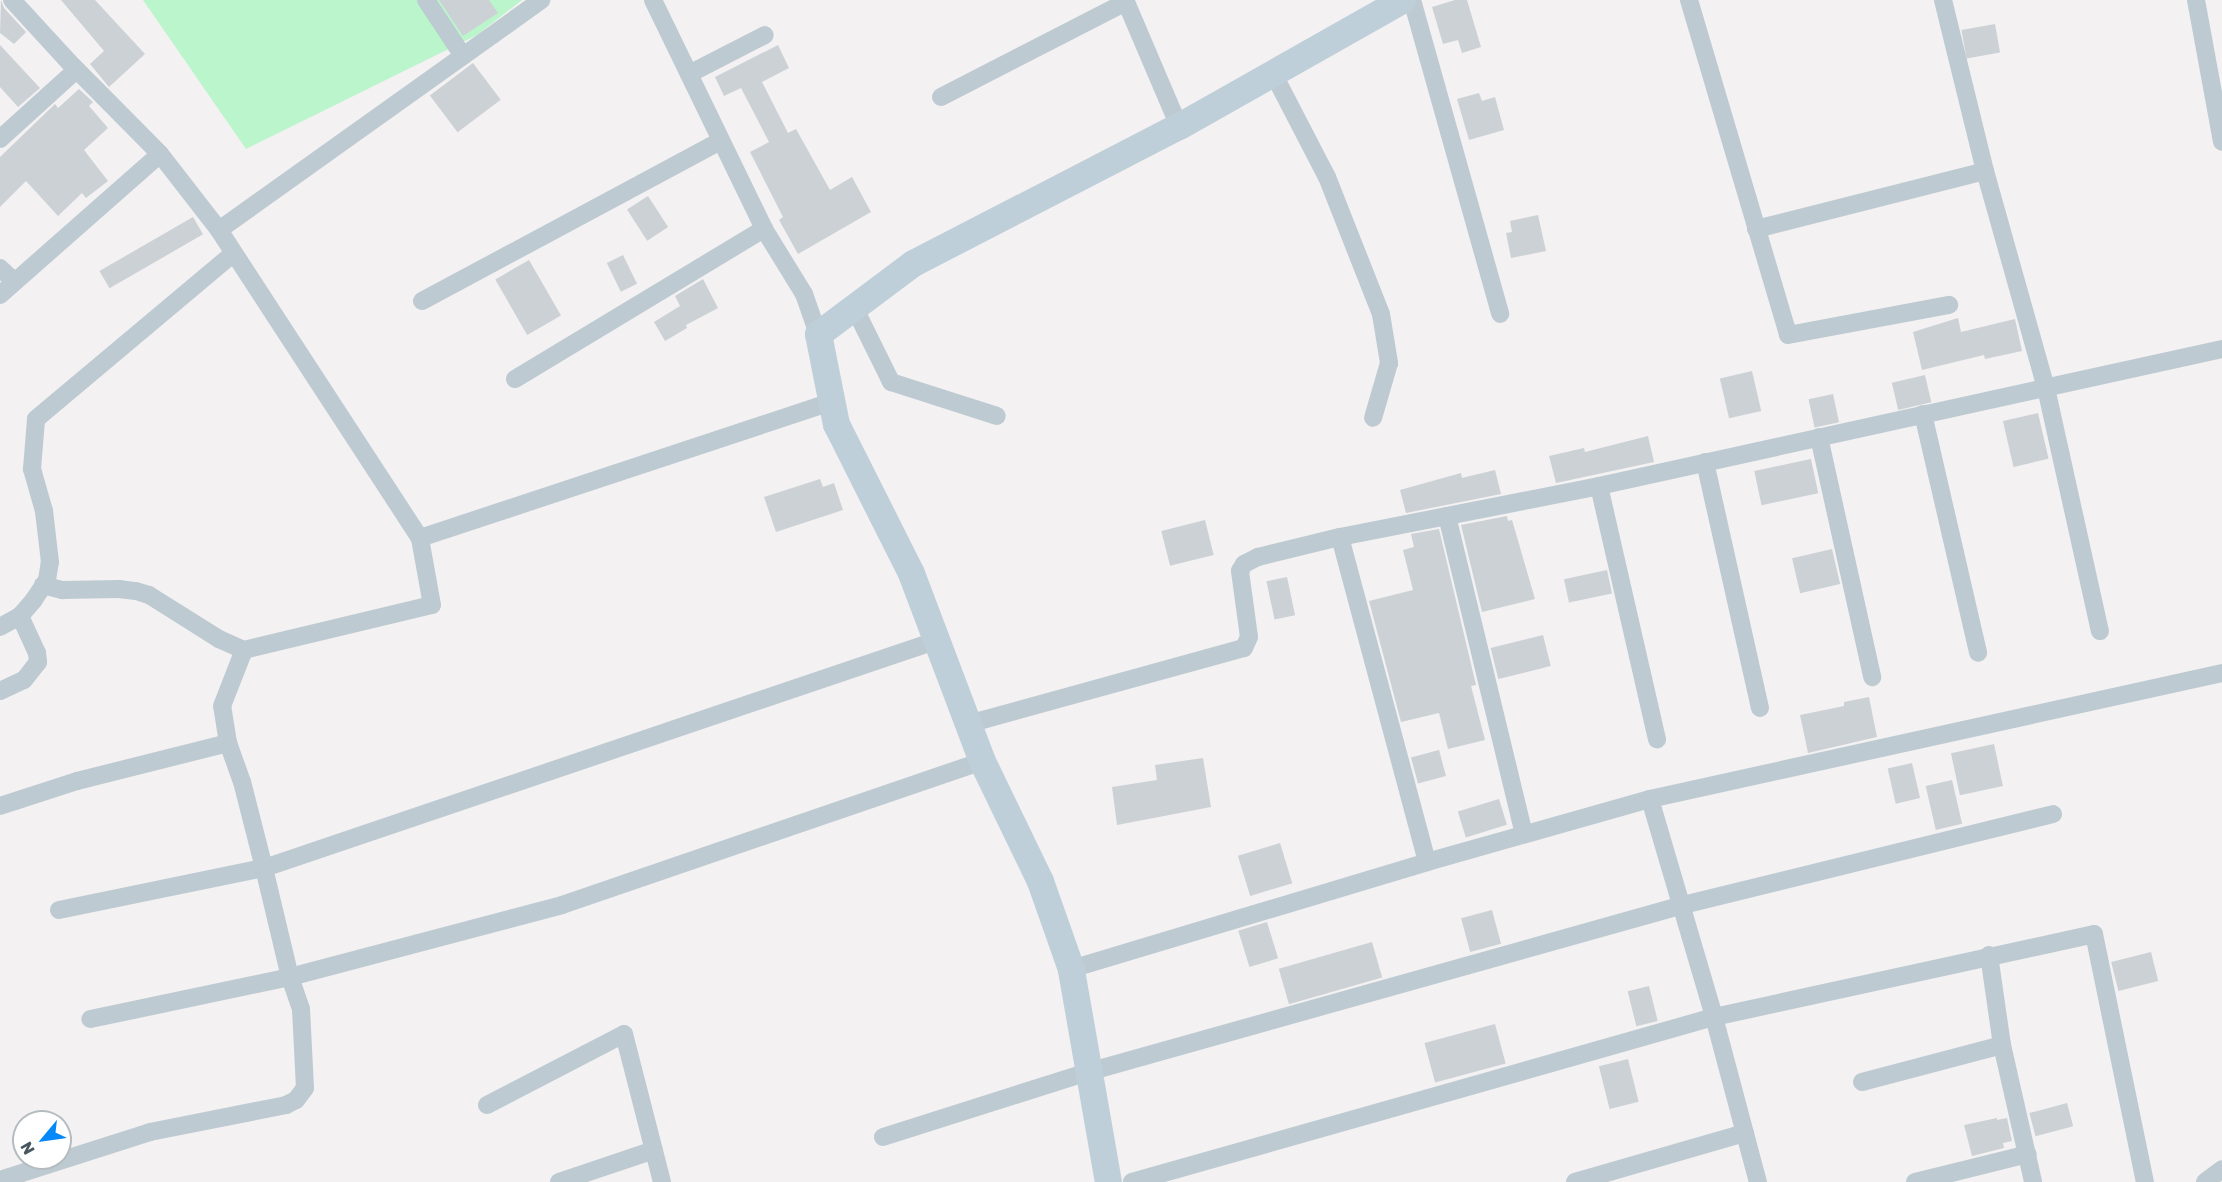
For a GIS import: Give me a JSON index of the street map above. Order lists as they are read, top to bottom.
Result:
{
  "north": "bottom left"
}
